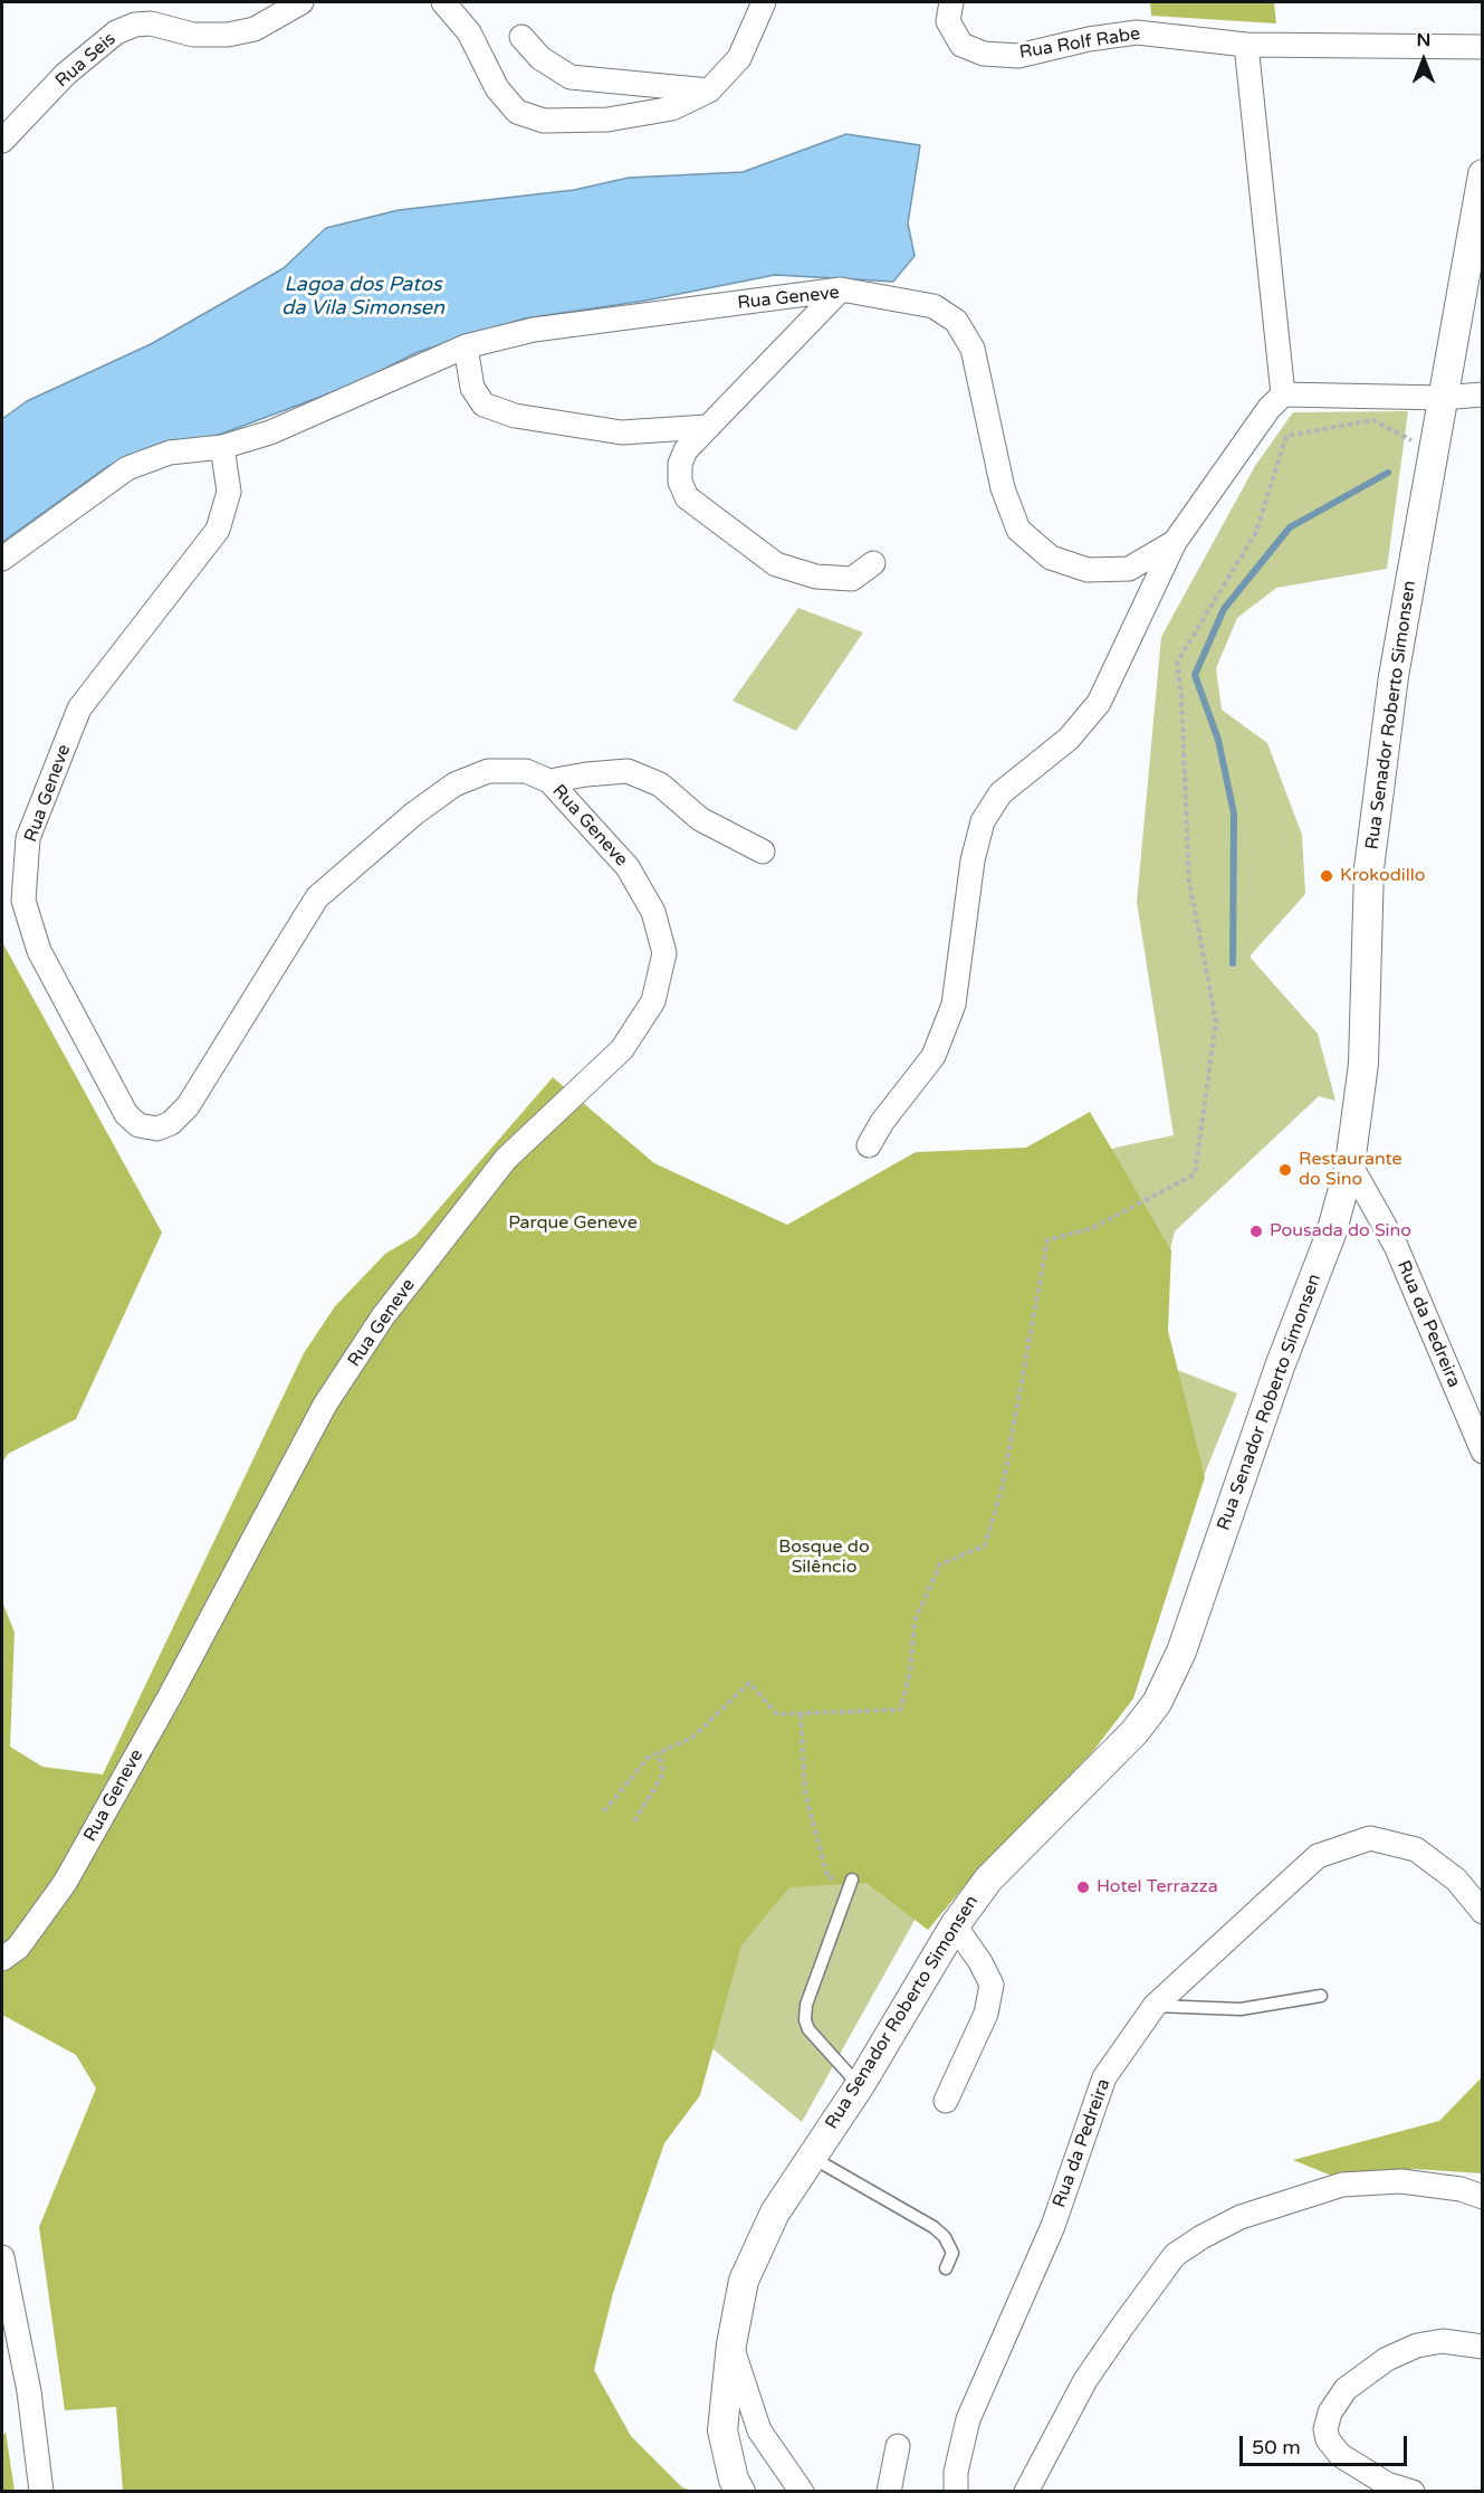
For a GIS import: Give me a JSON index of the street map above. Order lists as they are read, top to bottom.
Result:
{
  "streets": {
    "street": [
      "Rua Rolf Rabe",
      "Rua Seis",
      "Rua Geneve",
      "Rua Senador Roberto Simonsen",
      "Rua da Pedreira"
    ]
  },
  "crossings": [
    ["Rua Senador Roberto Simonsen", "Rua da Pedreira"]
  ],
  "water": ["Lagoa dos Patos da Vila Simonsen"],
  "parks": ["Parque Geneve", "Bosque do Silêncio"],
  "places": [
    "Krokodillo",
    "Restaurante do Sino",
    "Pousada do Sino",
    "Hotel Terrazza"
  ],
  "scale_bar": "50 m",
  "north": "top"
}
